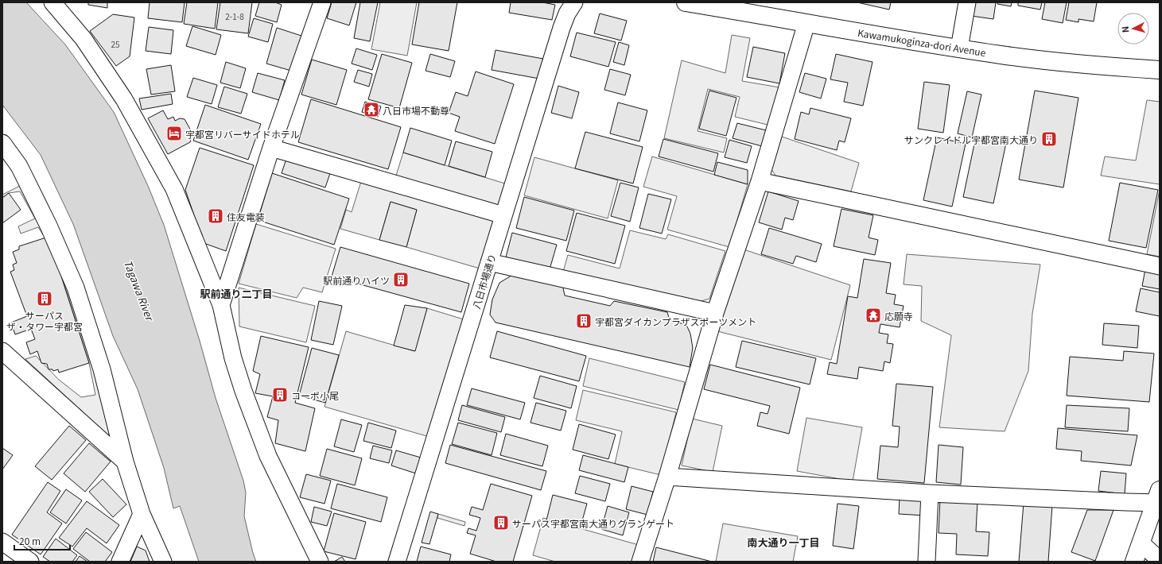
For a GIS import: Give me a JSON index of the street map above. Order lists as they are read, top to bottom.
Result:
{
  "streets": {
    "main road": ["Kawamukoginza-dori Avenue"],
    "street": ["八日市場通り"]
  },
  "districts": ["駅前通り二丁目", "南大通り一丁目"],
  "water": ["Tagawa River"],
  "places": {
    "temple": ["八日市場不動尊", "応願寺"],
    "hotel": ["宇都宮リバーサイドホテル"],
    "building": [
      "サンクレイドル宇都宮南大通り",
      "住友電装",
      "駅前通りハイツ",
      "サーパス ザ・タワー宇都宮",
      "宇都宮ダイカンプラザスポーツメント",
      "コーポ小尾",
      "サーパス宇都宮南大通りグランゲート"
    ]
  },
  "house_numbers": ["2-1-8", "25"],
  "scale_bar": "20 m",
  "north": "left"
}
